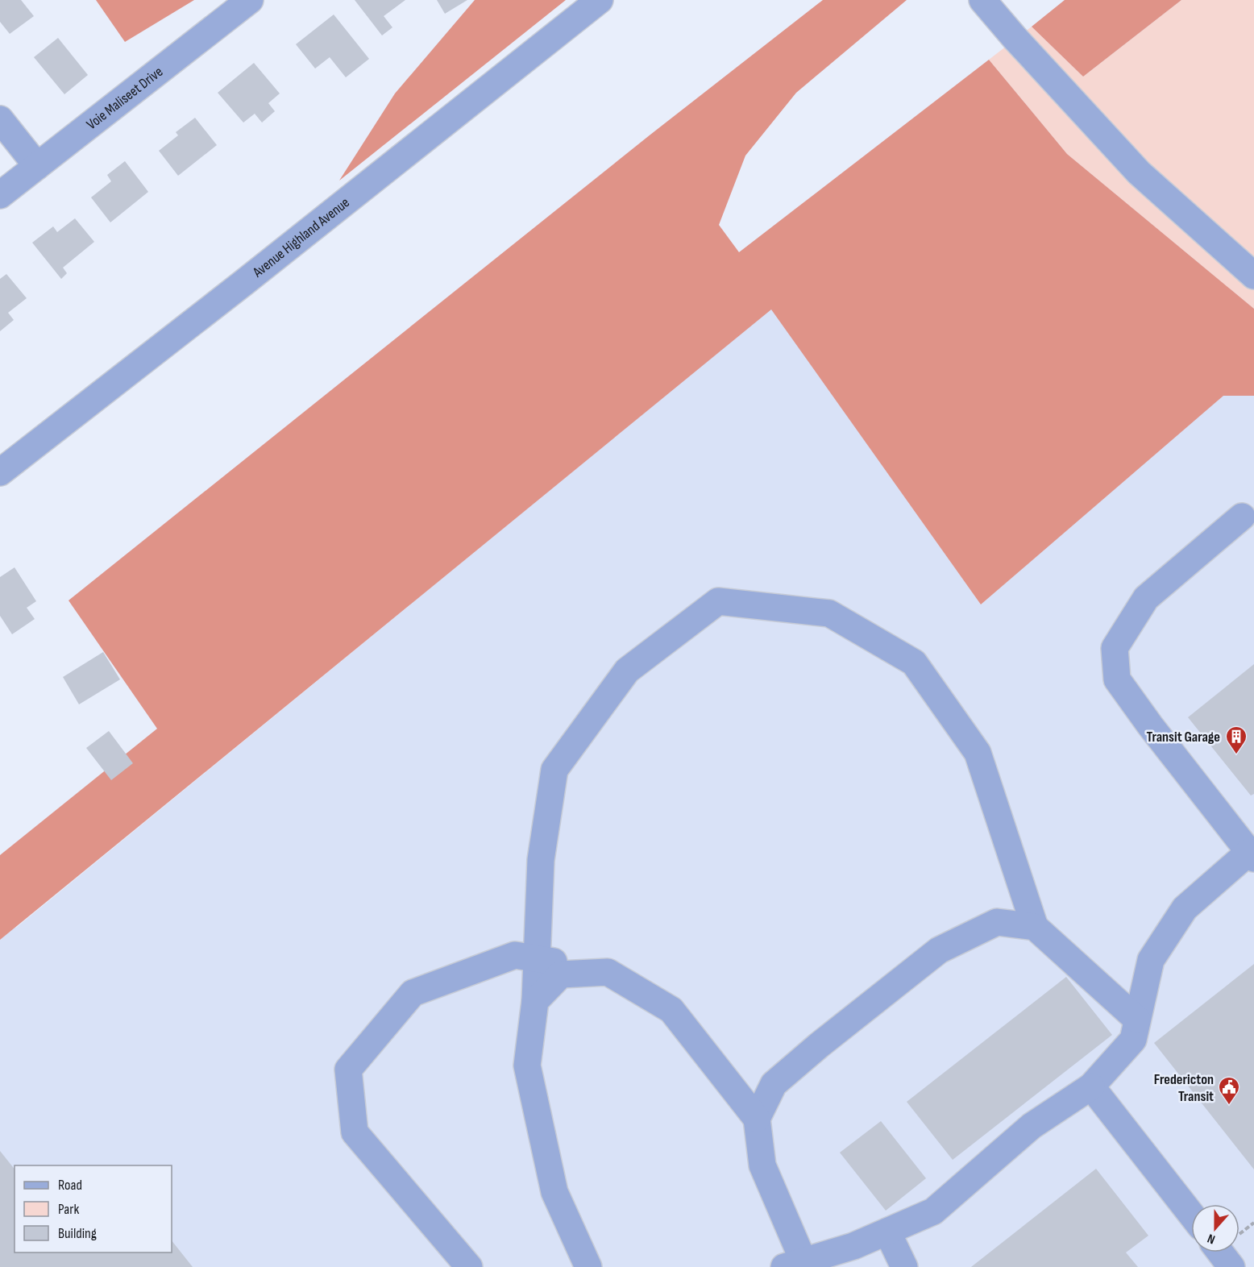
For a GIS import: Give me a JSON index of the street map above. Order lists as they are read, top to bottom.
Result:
{
  "streets": {
    "street": ["Voie Maliseet Drive", "Avenue Highland Avenue"]
  },
  "places": {
    "building": ["Transit Garage"],
    "public building": ["Fredericton Transit"]
  },
  "legend": ["Road", "Park", "Building"],
  "north": "bottom"
}
